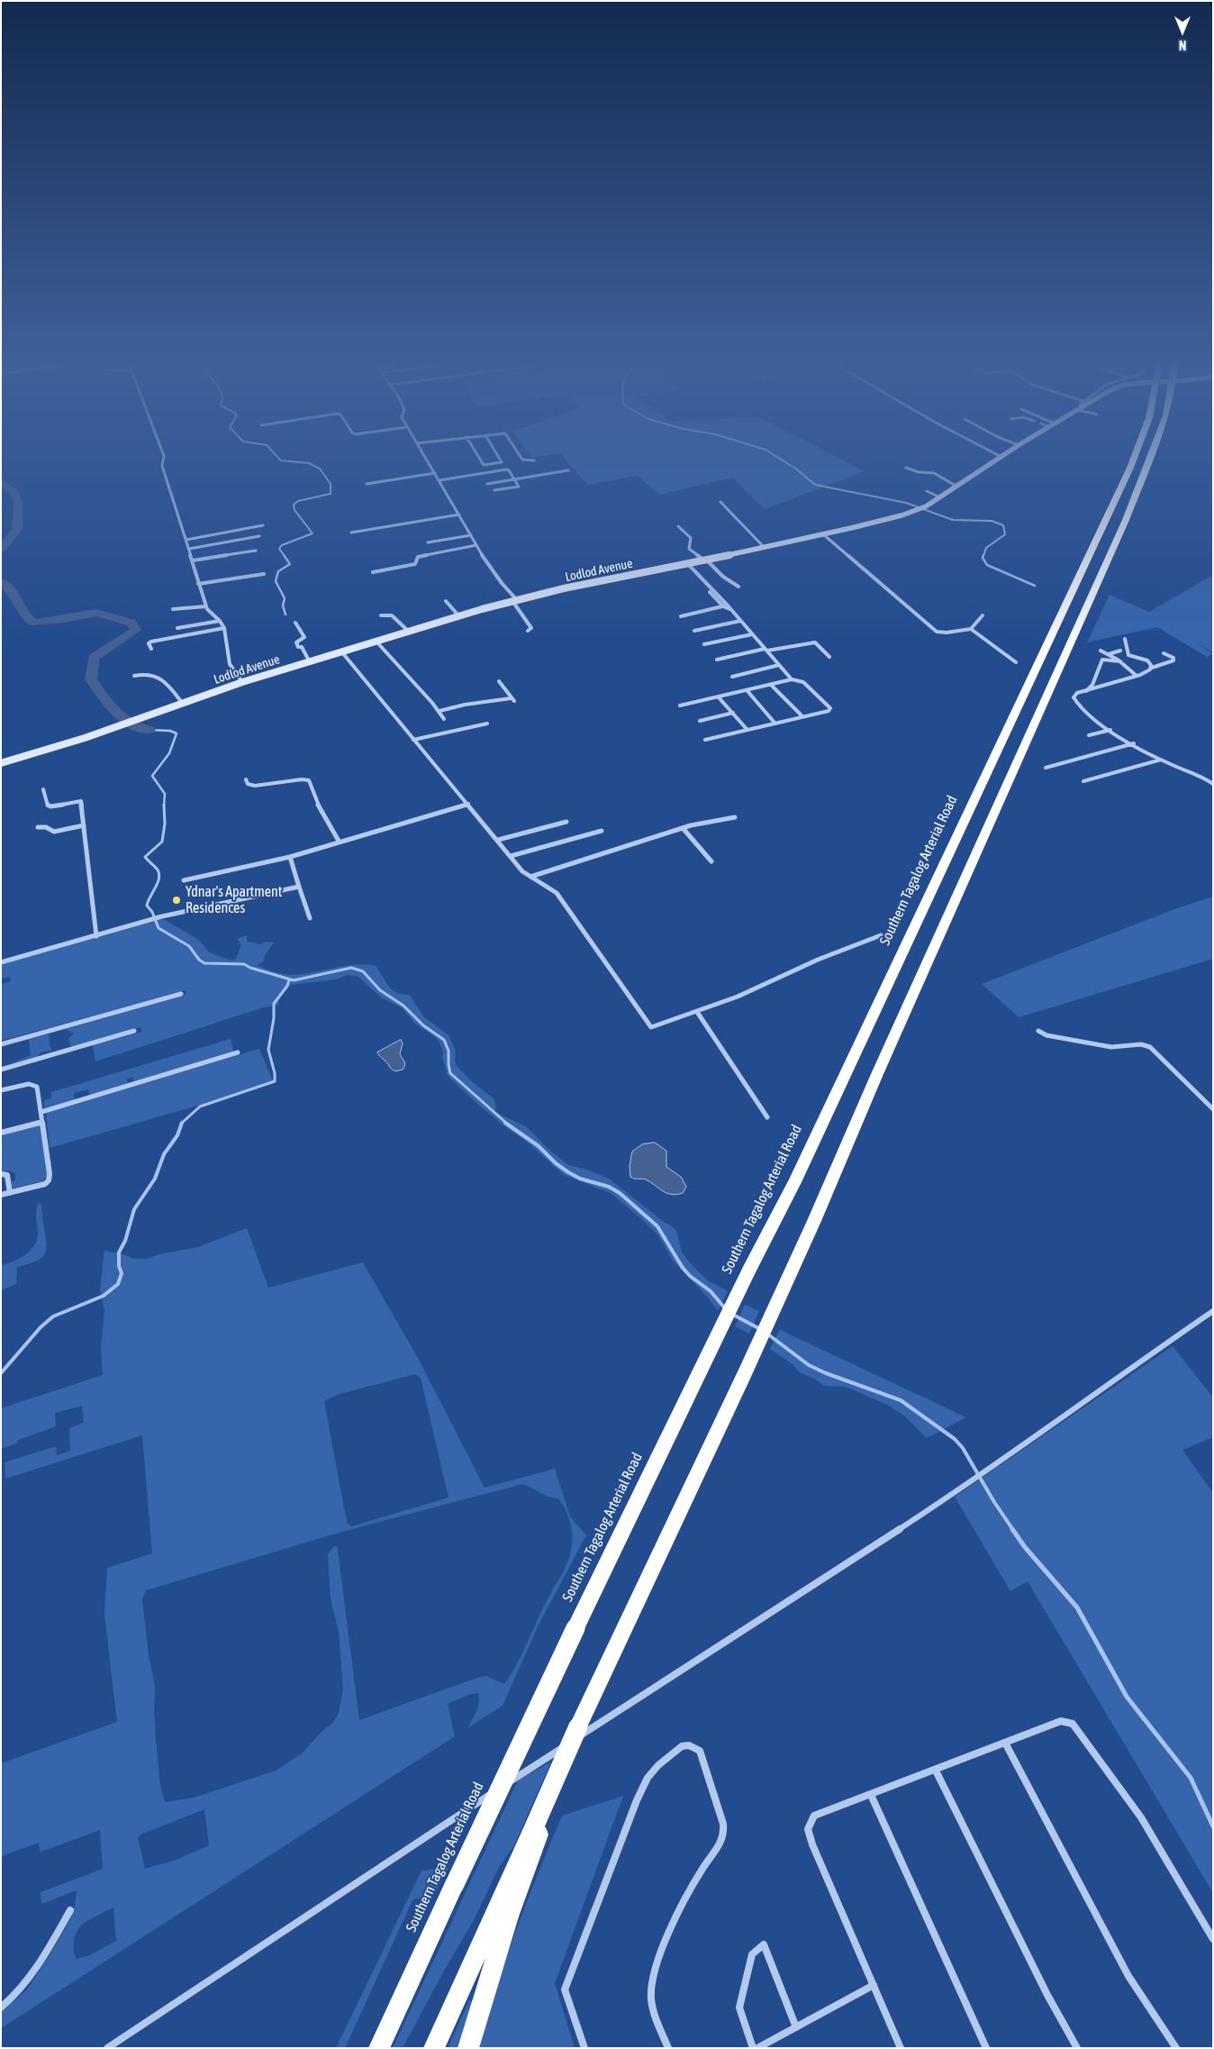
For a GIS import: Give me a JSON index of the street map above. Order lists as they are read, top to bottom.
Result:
{
  "streets": {
    "highway": ["Southern Tagalog Arterial Road"],
    "main road": ["Lodlod Avenue"]
  },
  "places": ["Ydnar's Apartment Residences"],
  "north": "bottom"
}
